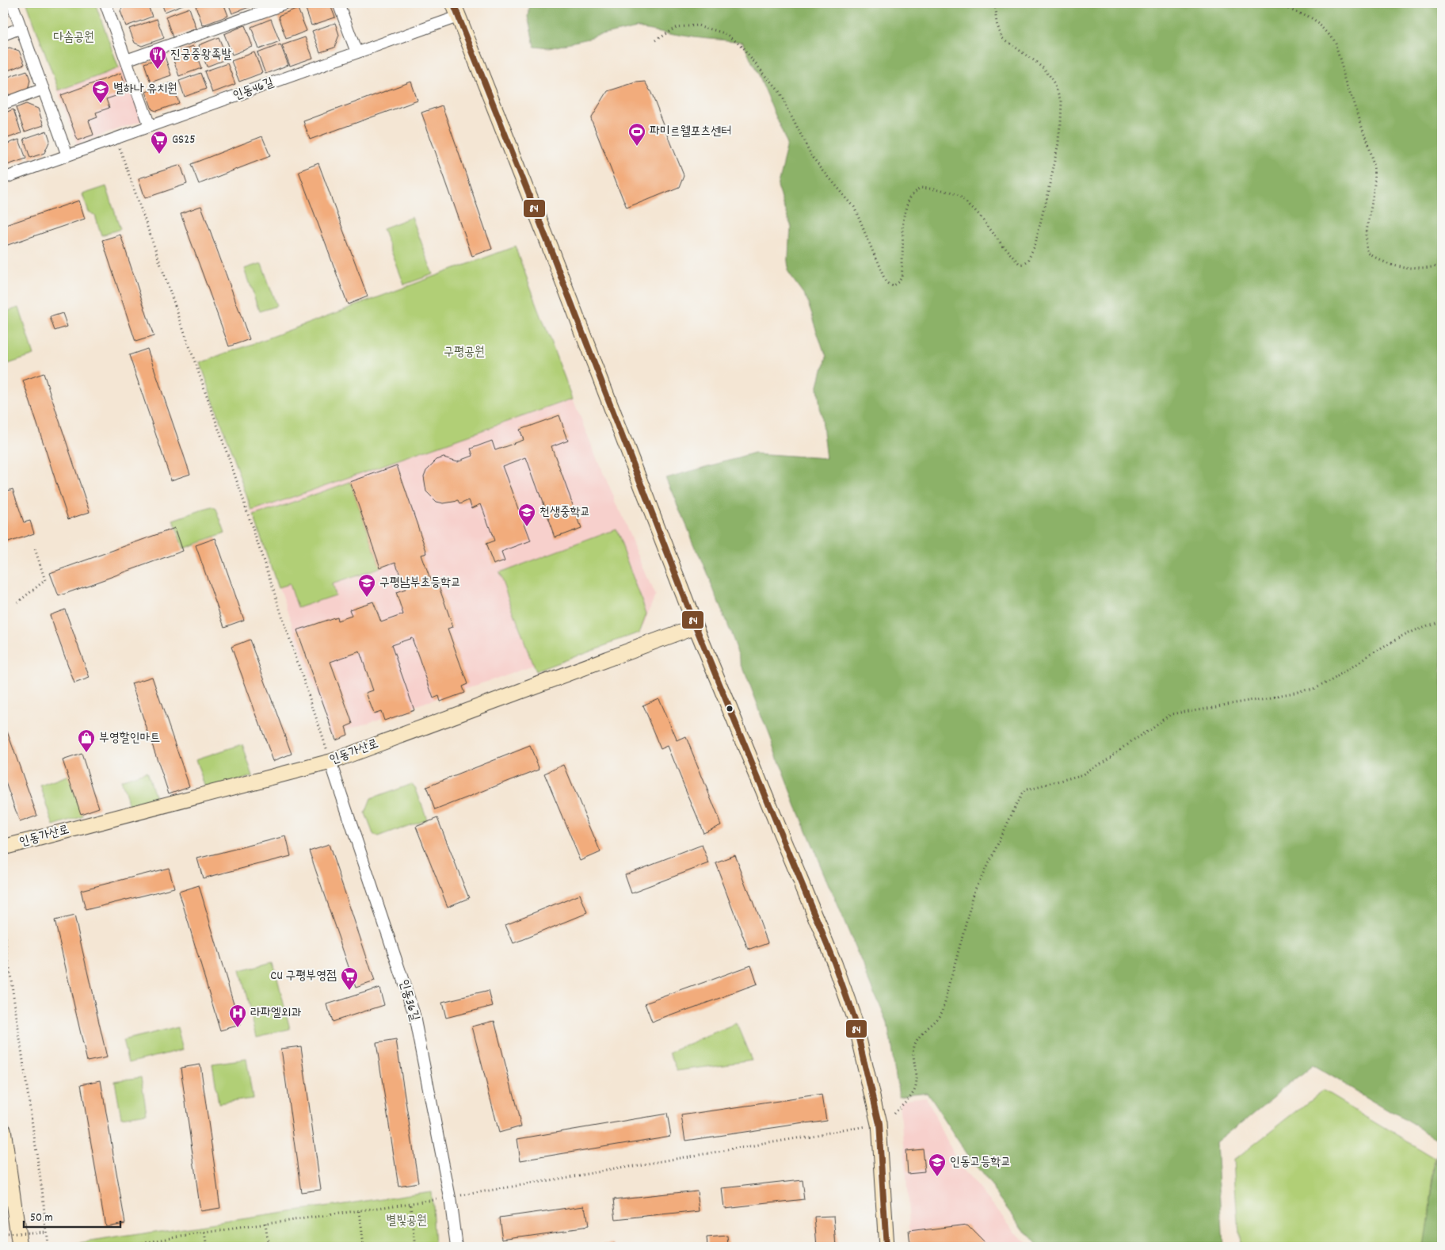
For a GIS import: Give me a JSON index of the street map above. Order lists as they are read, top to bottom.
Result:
{
  "streets": {
    "street": ["인동46길", "인동가산로", "인동36길"]
  },
  "crossings": [
    ["인동46길", "인동가산로"],
    ["인동가산로", "인동36길"]
  ],
  "parks": ["다솜공원", "구평공원", "별빛공원"],
  "places": {
    "restaurant": ["진궁중왕족발"],
    "school or university": [
      "별하나 유치원",
      "천생중학교",
      "구평남부초등학교",
      "인동고등학교"
    ],
    "sports": ["파미르웰포츠센터"],
    "supermarket": ["GS25", "CU 구평부영점"],
    "shop": ["부영할인마트"],
    "hospital": ["라파엘외과"]
  },
  "lines": ["transit line 84"],
  "scale_bar": "50 m"
}
